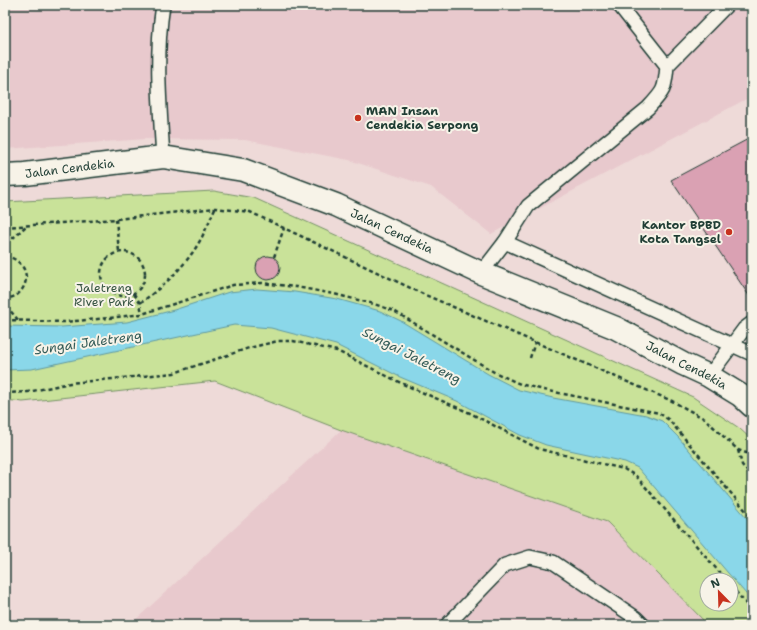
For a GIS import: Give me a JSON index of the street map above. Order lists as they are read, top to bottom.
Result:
{
  "streets": {
    "street": ["Jalan Cendekia"]
  },
  "water": ["Sungai Jaletreng"],
  "parks": ["Jaletreng River Park"],
  "places": ["MAN Insan Cendekia Serpong", "Kantor BPBD Kota Tangsel"],
  "north": "top left"
}
